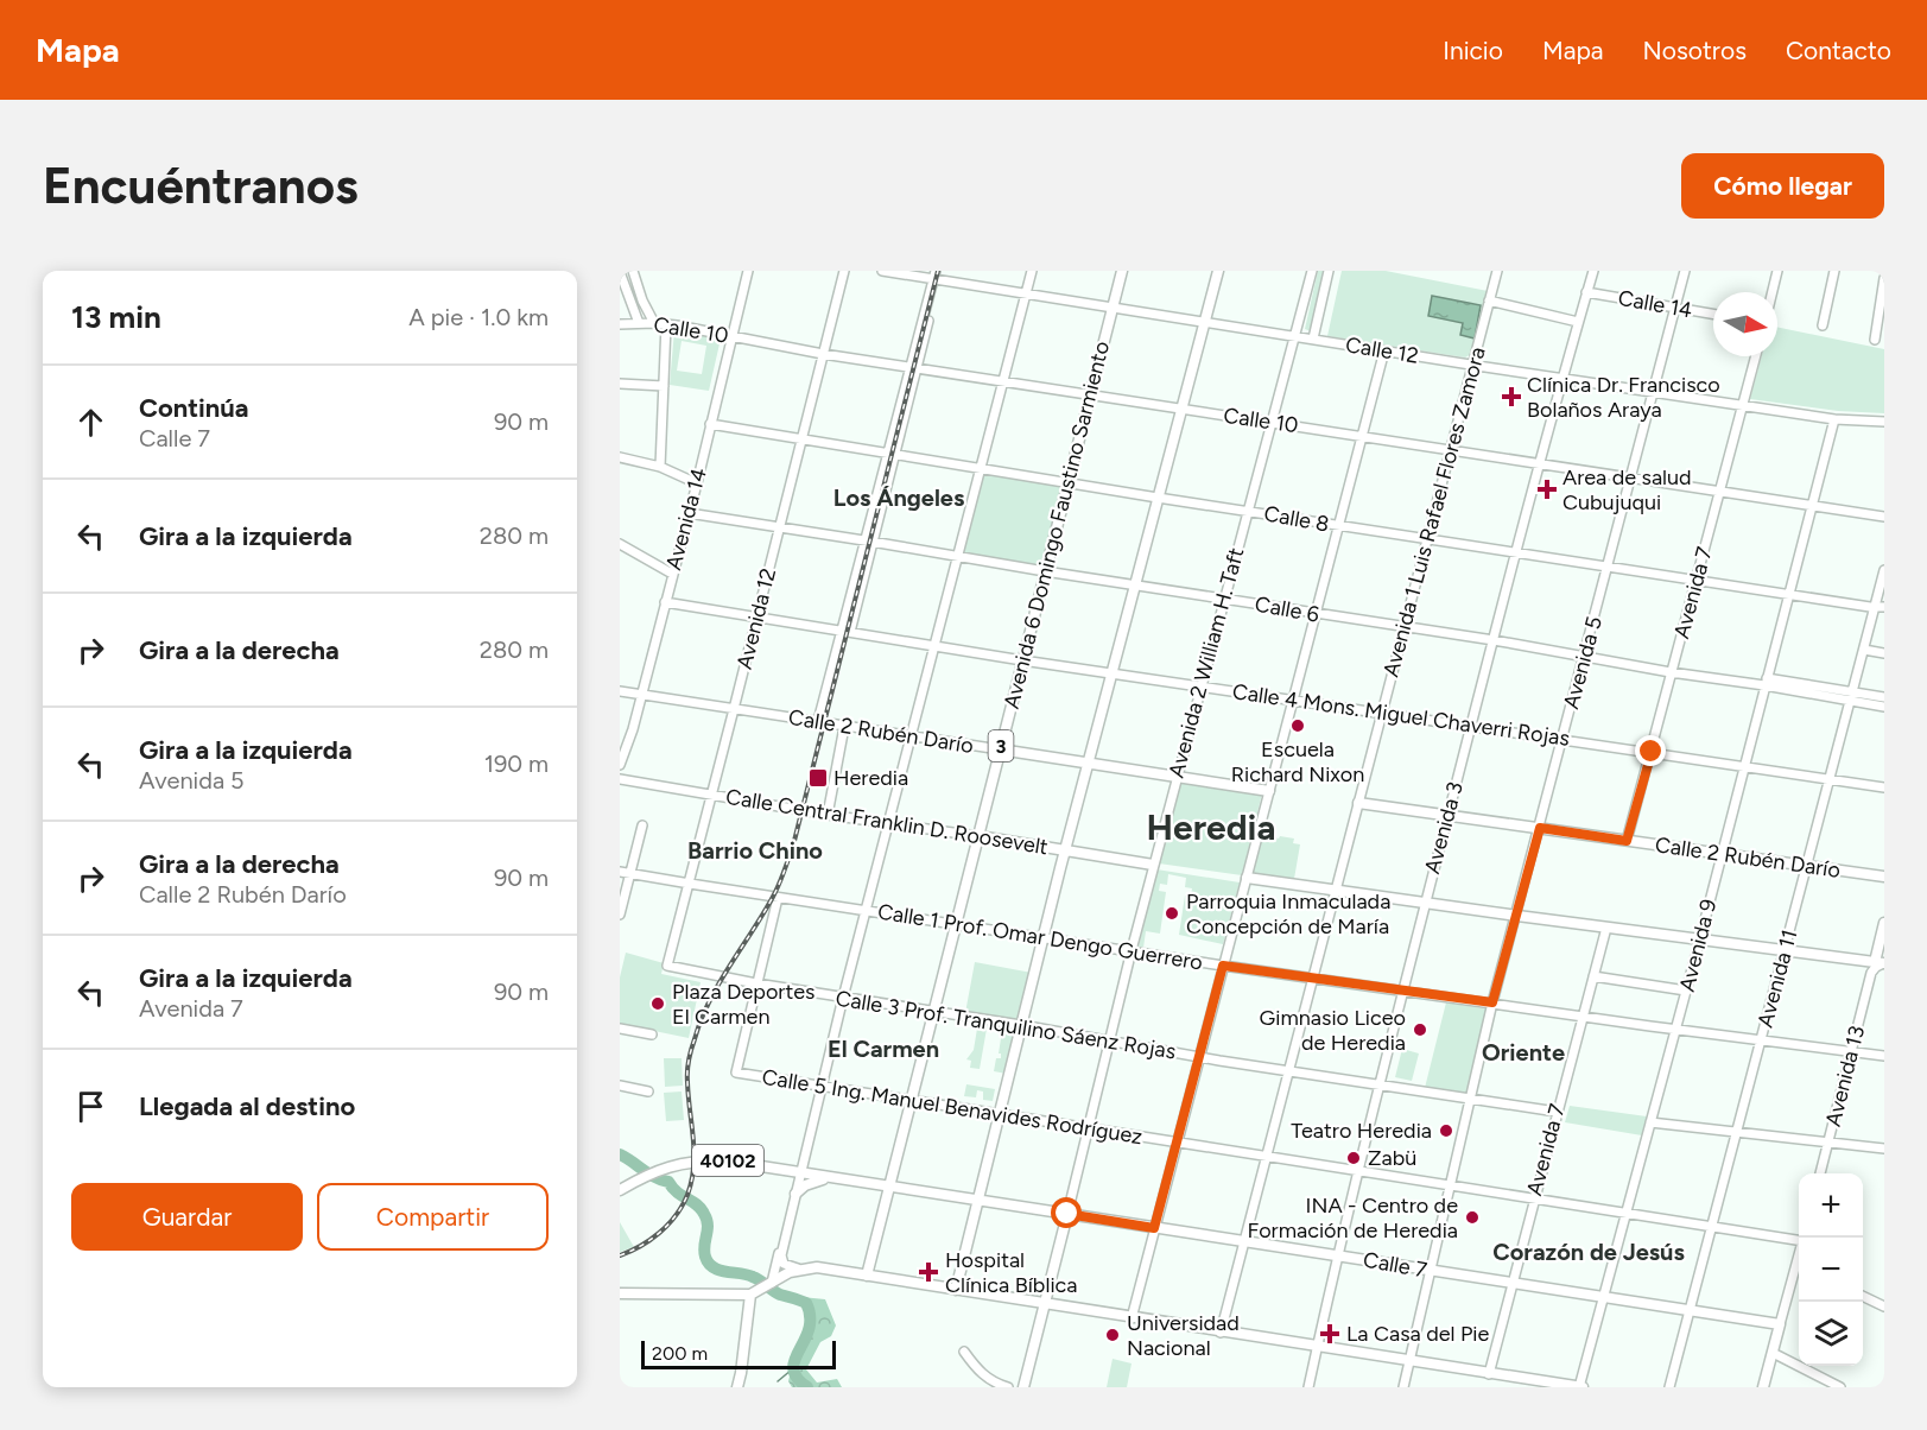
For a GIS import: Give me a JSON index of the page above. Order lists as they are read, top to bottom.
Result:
{
  "streets": {
    "main road": [
      "Avenida 6 Domingo Faustino Sarmiento",
      "Avenida 2 William H. Taft",
      "Calle 2 Rubén Darío",
      "3",
      "Calle Central Franklin D. Roosevelt",
      "40102",
      "Calle 7"
    ],
    "street": [
      "Calle 14",
      "Calle 10",
      "Calle 12",
      "Avenida 1 Luis Rafael Flores Zamora",
      "Avenida 14",
      "Calle 8",
      "Avenida 7",
      "Calle 6",
      "Avenida 12",
      "Avenida 5",
      "Calle 4 Mons. Miguel Chaverri Rojas",
      "Avenida 3",
      "Calle 1 Prof. Omar Dengo Guerrero",
      "Avenida 9",
      "Avenida 11",
      "Calle 3 Prof. Tranquilino Sáenz Rojas",
      "Avenida 13",
      "Calle 5 Ing. Manuel Benavides Rodríguez"
    ]
  },
  "crossings": [
    ["Calle 14", "Avenida 5"],
    ["Calle 14", "Avenida 3"],
    ["Calle 10", "Avenida 1 Luis Rafael Flores Zamora"],
    ["Calle 10", "Avenida 14"],
    ["Calle 10", "Avenida 6 Domingo Faustino Sarmiento"],
    ["Calle 10", "Avenida 7"],
    ["Calle 10", "Avenida 12"],
    ["Calle 10", "Avenida 2 William H. Taft"],
    ["Calle 10", "Avenida 5"],
    ["Calle 10", "Avenida 3"],
    ["Calle 10", "Avenida 9"],
    ["Calle 12", "Avenida 1 Luis Rafael Flores Zamora"],
    ["Calle 12", "Avenida 6 Domingo Faustino Sarmiento"],
    ["Calle 12", "Avenida 7"],
    ["Calle 12", "Avenida 2 William H. Taft"],
    ["Calle 12", "Avenida 5"],
    ["Calle 12", "Avenida 3"],
    ["Calle 12", "Avenida 9"],
    ["Avenida 1 Luis Rafael Flores Zamora", "Calle 8"],
    ["Avenida 1 Luis Rafael Flores Zamora", "Calle 6"],
    ["Avenida 1 Luis Rafael Flores Zamora", "Calle 4 Mons. Miguel Chaverri Rojas"],
    ["Avenida 1 Luis Rafael Flores Zamora", "Calle 2 Rubén Darío"],
    ["Avenida 1 Luis Rafael Flores Zamora", "Calle 1 Prof. Omar Dengo Guerrero"],
    ["Avenida 1 Luis Rafael Flores Zamora", "Calle 3 Prof. Tranquilino Sáenz Rojas"],
    ["Avenida 1 Luis Rafael Flores Zamora", "Calle 5 Ing. Manuel Benavides Rodríguez"],
    ["Avenida 1 Luis Rafael Flores Zamora", "Calle 7"],
    ["Avenida 14", "Calle 8"],
    ["Avenida 14", "Calle 6"],
    ["Avenida 14", "Calle 4 Mons. Miguel Chaverri Rojas"],
    ["Avenida 14", "Calle 2 Rubén Darío"],
    ["Calle 8", "Avenida 6 Domingo Faustino Sarmiento"],
    ["Calle 8", "Avenida 7"],
    ["Calle 8", "Avenida 12"],
    ["Calle 8", "Avenida 2 William H. Taft"],
    ["Calle 8", "Avenida 5"],
    ["Calle 8", "Avenida 3"],
    ["Calle 8", "Avenida 9"],
    ["Calle 8", "Avenida 11"],
    ["Avenida 6 Domingo Faustino Sarmiento", "Calle 6"],
    ["Avenida 6 Domingo Faustino Sarmiento", "Calle 4 Mons. Miguel Chaverri Rojas"],
    ["Avenida 6 Domingo Faustino Sarmiento", "Calle 2 Rubén Darío"],
    ["Avenida 6 Domingo Faustino Sarmiento", "Calle Central Franklin D. Roosevelt"],
    ["Avenida 6 Domingo Faustino Sarmiento", "Calle 1 Prof. Omar Dengo Guerrero"],
    ["Avenida 6 Domingo Faustino Sarmiento", "Calle 3 Prof. Tranquilino Sáenz Rojas"],
    ["Avenida 6 Domingo Faustino Sarmiento", "Calle 5 Ing. Manuel Benavides Rodríguez"],
    ["Avenida 6 Domingo Faustino Sarmiento", "Calle 7"],
    ["Avenida 7", "Calle 6"],
    ["Avenida 7", "Calle 4 Mons. Miguel Chaverri Rojas"],
    ["Avenida 7", "Calle 2 Rubén Darío"],
    ["Avenida 7", "Calle 1 Prof. Omar Dengo Guerrero"],
    ["Avenida 7", "Calle 3 Prof. Tranquilino Sáenz Rojas"],
    ["Avenida 7", "Calle 5 Ing. Manuel Benavides Rodríguez"],
    ["Avenida 7", "Calle 7"],
    ["Calle 6", "Avenida 12"],
    ["Calle 6", "Avenida 2 William H. Taft"],
    ["Calle 6", "Avenida 5"],
    ["Calle 6", "Avenida 3"],
    ["Calle 6", "Avenida 9"],
    ["Calle 6", "Avenida 11"],
    ["Avenida 12", "Calle 4 Mons. Miguel Chaverri Rojas"],
    ["Avenida 12", "Calle 2 Rubén Darío"],
    ["Avenida 12", "Calle Central Franklin D. Roosevelt"],
    ["Avenida 12", "Calle 1 Prof. Omar Dengo Guerrero"],
    ["Avenida 12", "Calle 3 Prof. Tranquilino Sáenz Rojas"],
    ["Avenida 2 William H. Taft", "Calle 4 Mons. Miguel Chaverri Rojas"],
    ["Avenida 2 William H. Taft", "Calle 2 Rubén Darío"],
    ["Avenida 2 William H. Taft", "Calle Central Franklin D. Roosevelt"],
    ["Avenida 2 William H. Taft", "Calle 1 Prof. Omar Dengo Guerrero"],
    ["Avenida 2 William H. Taft", "Calle 3 Prof. Tranquilino Sáenz Rojas"],
    ["Avenida 2 William H. Taft", "Calle 5 Ing. Manuel Benavides Rodríguez"],
    ["Avenida 2 William H. Taft", "Calle 7"],
    ["Avenida 5", "Calle 4 Mons. Miguel Chaverri Rojas"],
    ["Avenida 5", "Calle 2 Rubén Darío"],
    ["Avenida 5", "Calle 1 Prof. Omar Dengo Guerrero"],
    ["Avenida 5", "Calle 3 Prof. Tranquilino Sáenz Rojas"],
    ["Avenida 5", "Calle 5 Ing. Manuel Benavides Rodríguez"],
    ["Avenida 5", "Calle 7"],
    ["Calle 4 Mons. Miguel Chaverri Rojas", "Avenida 3"],
    ["Calle 4 Mons. Miguel Chaverri Rojas", "Avenida 9"],
    ["Calle 4 Mons. Miguel Chaverri Rojas", "Avenida 11"],
    ["Calle 2 Rubén Darío", "Avenida 3"],
    ["Calle 2 Rubén Darío", "Avenida 9"],
    ["Calle 2 Rubén Darío", "Avenida 11"],
    ["Avenida 3", "Calle 1 Prof. Omar Dengo Guerrero"],
    ["Avenida 3", "Calle 3 Prof. Tranquilino Sáenz Rojas"],
    ["Avenida 3", "Calle 5 Ing. Manuel Benavides Rodríguez"],
    ["Avenida 3", "Calle 7"],
    ["Calle 1 Prof. Omar Dengo Guerrero", "Avenida 9"],
    ["Calle 1 Prof. Omar Dengo Guerrero", "Avenida 11"],
    ["Calle 1 Prof. Omar Dengo Guerrero", "Avenida 13"],
    ["Avenida 9", "Calle 5 Ing. Manuel Benavides Rodríguez"],
    ["Avenida 9", "Calle 7"],
    ["Avenida 11", "Calle 5 Ing. Manuel Benavides Rodríguez"],
    ["Avenida 11", "Calle 7"],
    ["Calle 3 Prof. Tranquilino Sáenz Rojas", "Calle 5 Ing. Manuel Benavides Rodríguez"],
    ["40102", "Calle 7"]
  ],
  "districts": [
    "Los Ángeles",
    "Heredia",
    "Barrio Chino",
    "El Carmen",
    "Oriente",
    "Corazón de Jesús"
  ],
  "places": {
    "health": [
      "Clínica Dr. Francisco Bolaños Araya",
      "Area de salud Cubujuqui",
      "Hospital Clínica Bíblica",
      "La Casa del Pie"
    ],
    "other": [
      "Escuela Richard Nixon",
      "Parroquia Inmaculada Concepción de María",
      "Plaza Deportes El Carmen",
      "Gimnasio Liceo de Heredia",
      "Teatro Heredia",
      "Zabü",
      "INA - Centro de Formación de Heredia",
      "Universidad Nacional"
    ],
    "transit": ["Heredia"]
  },
  "scale_bar": "200 m",
  "north": "right",
  "page": {
    "header": "Mapa",
    "nav": [
      "Inicio",
      "Mapa",
      "Nosotros",
      "Contacto"
    ],
    "buttons": [
      "Cómo llegar",
      ["Guardar", "Compartir"]
    ],
    "title": "Encuéntranos",
    "heading": ["13 min", "A pie · 1.0 km"],
    "list": [
      ["Continúa", "Calle 7", "90 m"],
      ["Gira a la izquierda", "280 m"],
      ["Gira a la derecha", "280 m"],
      ["Gira a la izquierda", "Avenida 5", "190 m"],
      ["Gira a la derecha", "Calle 2 Rubén Darío", "90 m"],
      ["Gira a la izquierda", "Avenida 7", "90 m"],
      "Llegada al destino"
    ],
    "map_buttons": ["+", "−"],
    "scale": "200 m"
  }
}
